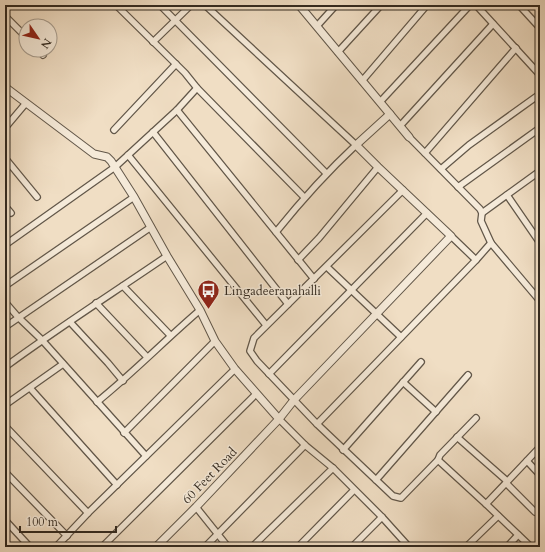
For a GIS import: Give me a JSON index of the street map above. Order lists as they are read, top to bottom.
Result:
{
  "streets": {
    "street": ["60 Feet Road"]
  },
  "places": {
    "bus stop": ["Lingadeeranahalli"]
  },
  "scale_bar": "100 m",
  "north": "bottom right"
}
